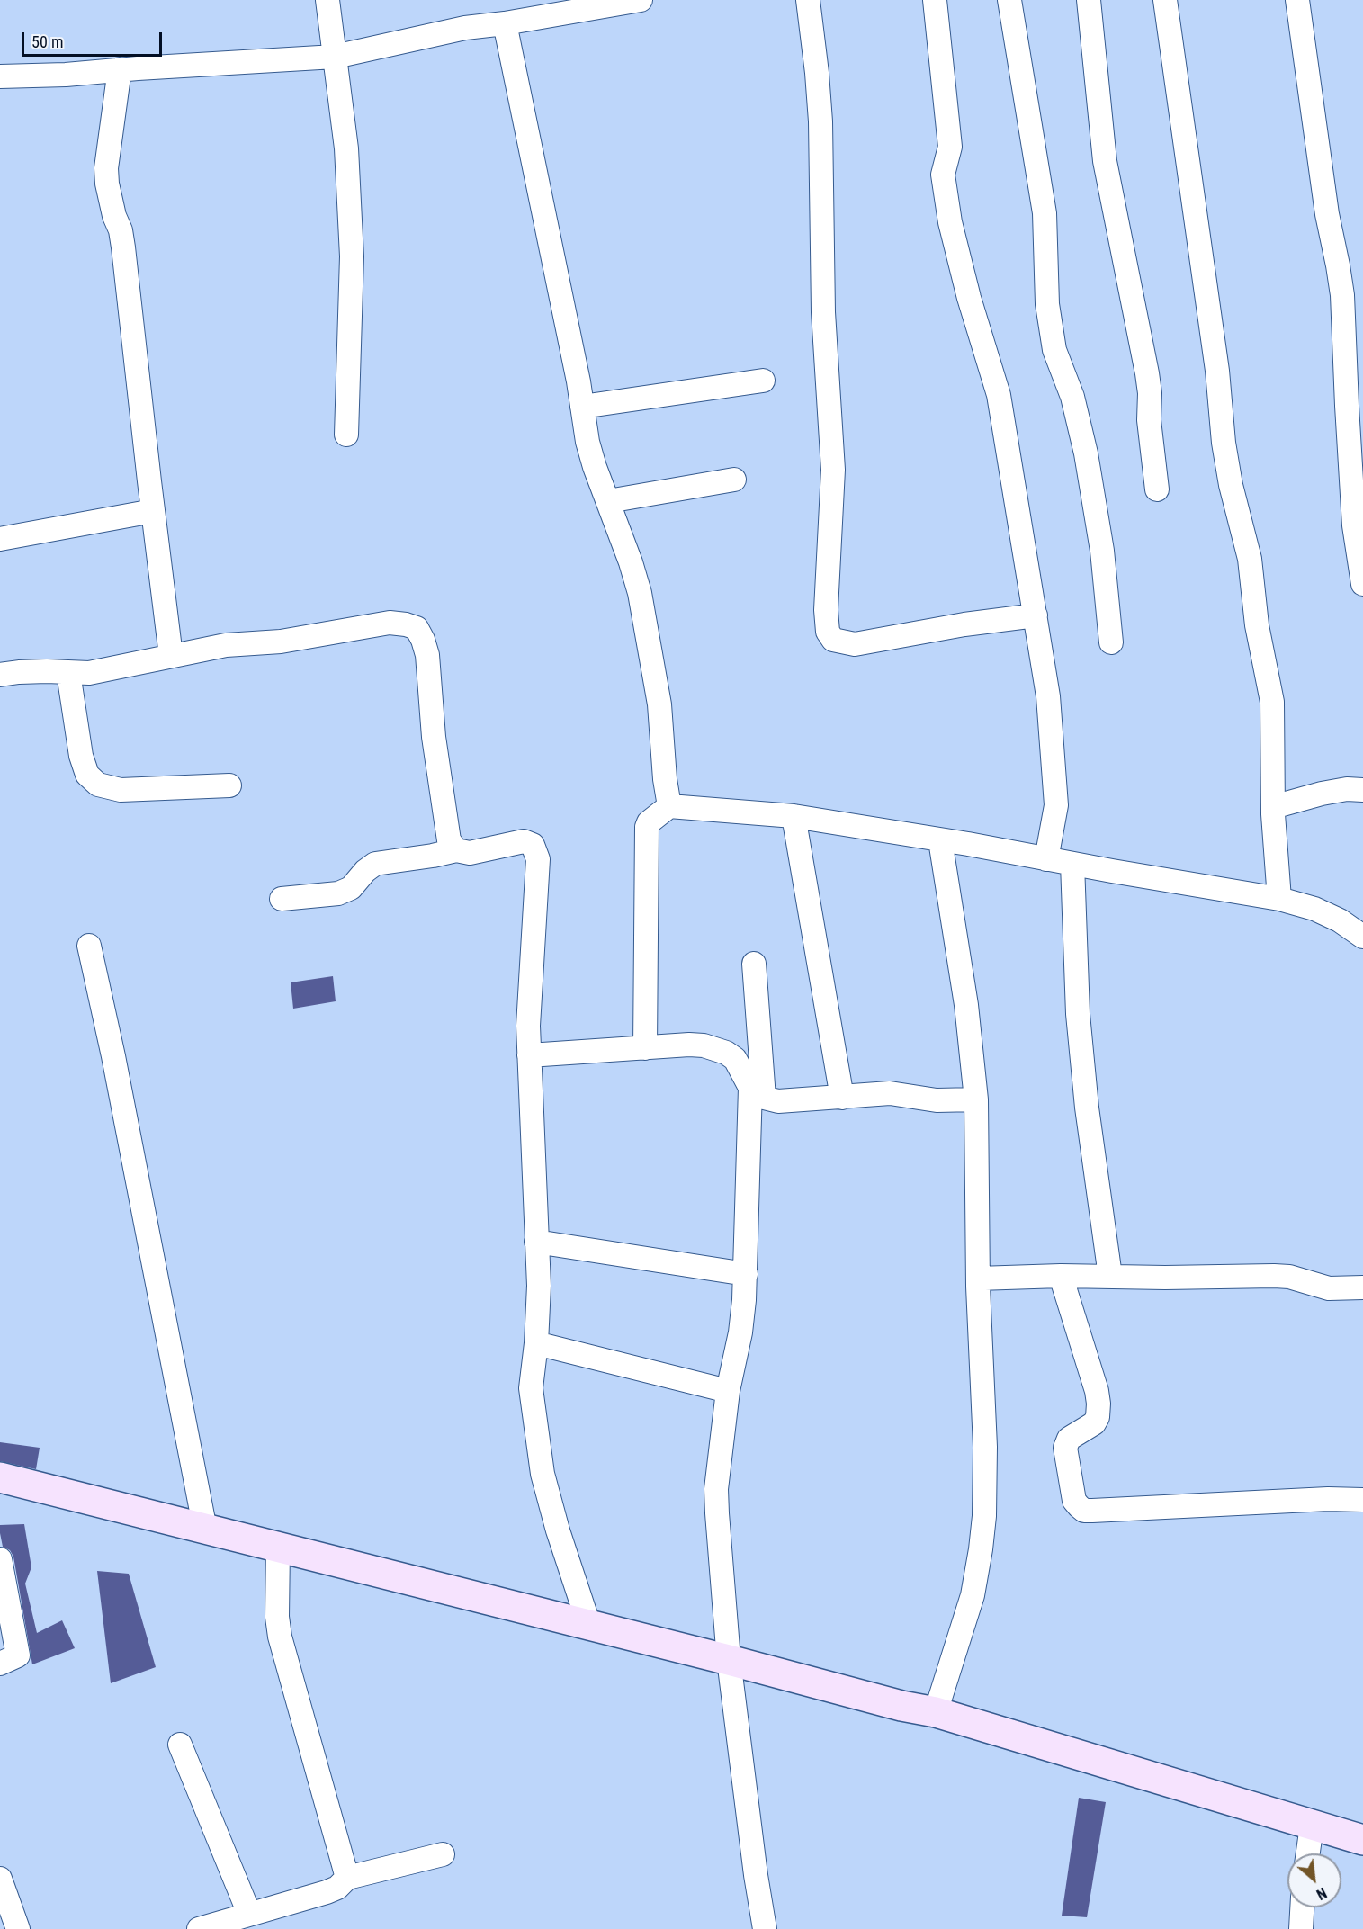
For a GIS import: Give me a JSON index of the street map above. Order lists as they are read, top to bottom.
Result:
{
  "scale_bar": "50 m",
  "north": "bottom right"
}
